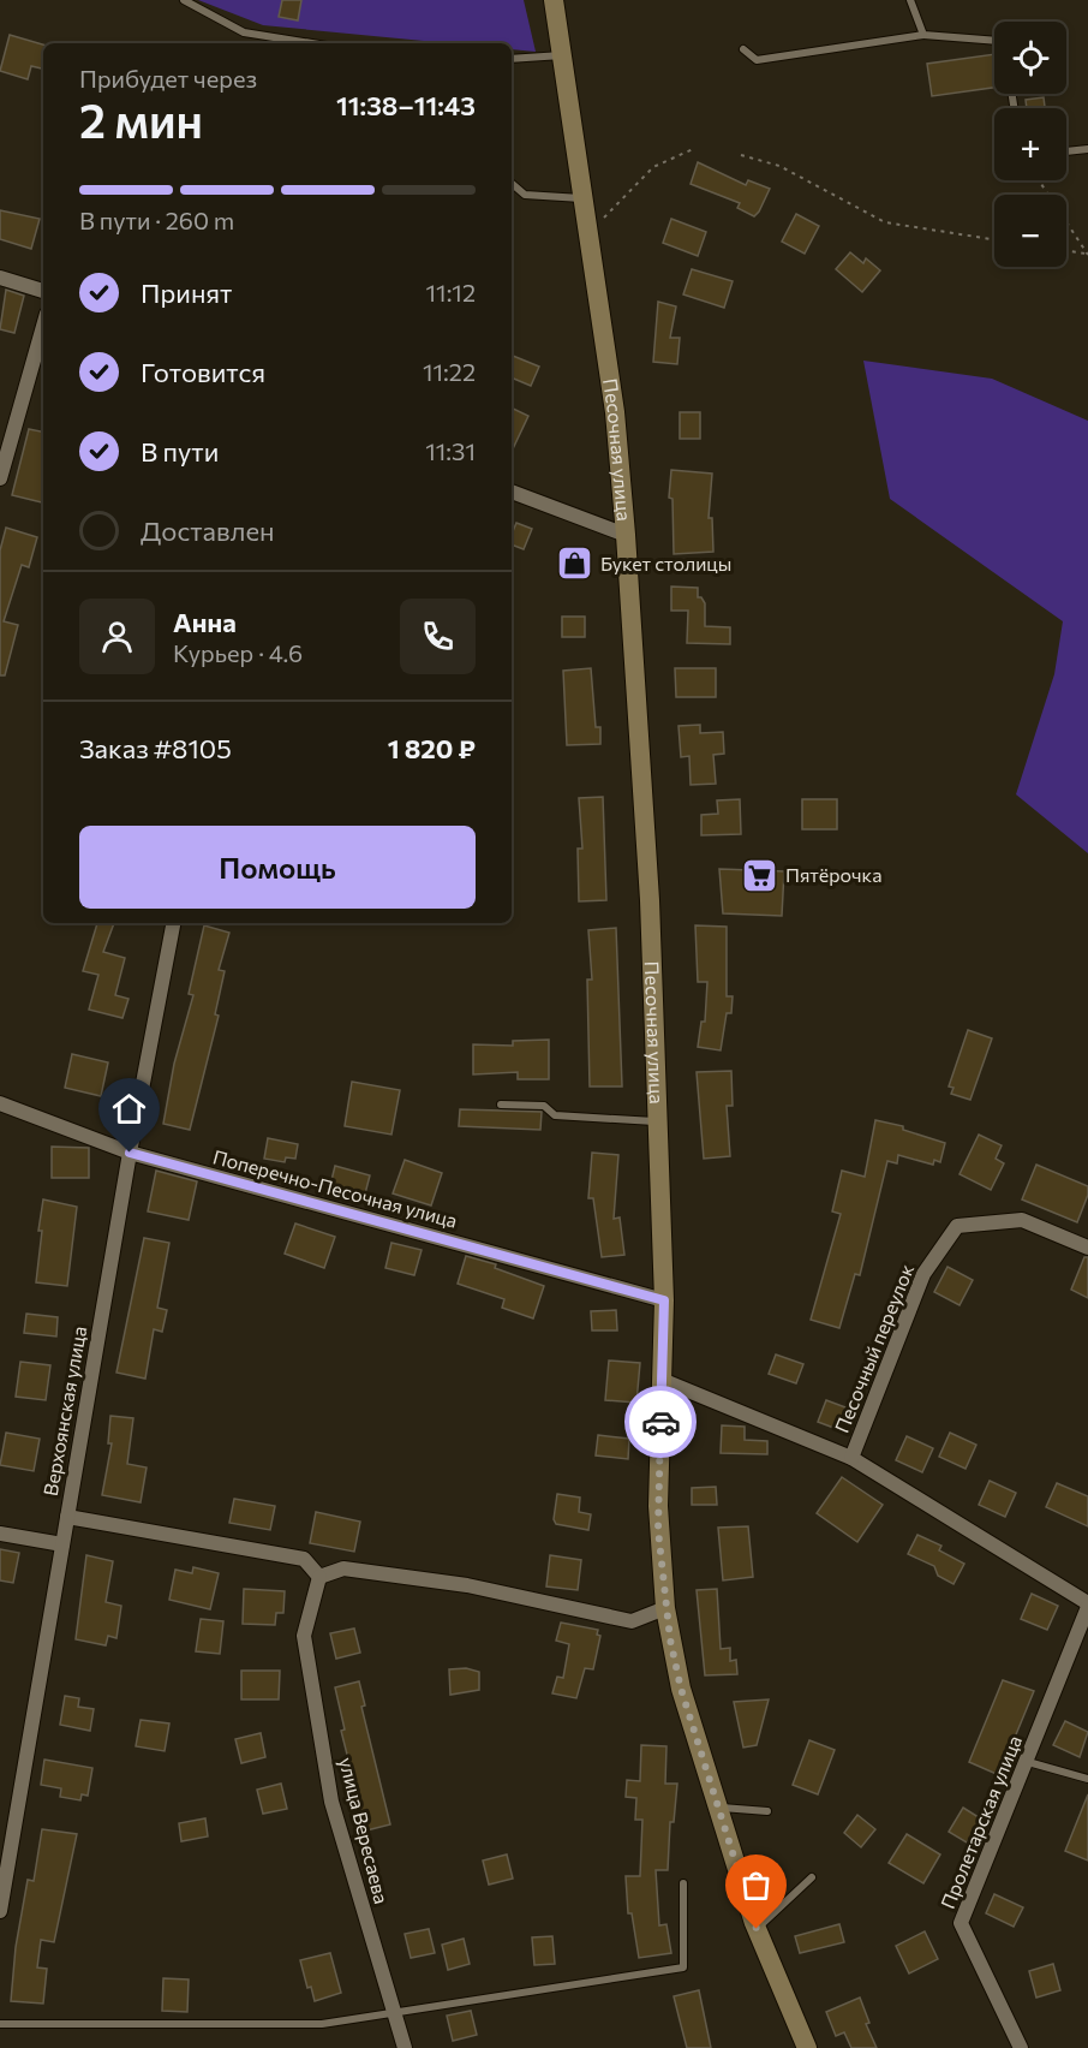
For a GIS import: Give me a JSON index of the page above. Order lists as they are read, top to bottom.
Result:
{
  "streets": {
    "main road": ["Песочная улица"],
    "street": [
      "Поперечно-Песочная улица",
      "Песочный переулок",
      "Верхоянская улица",
      "Пролетарская улица",
      "улица Вересаева"
    ]
  },
  "crossings": [
    ["Песочная улица", "Поперечно-Песочная улица"],
    ["Поперечно-Песочная улица", "Верхоянская улица"]
  ],
  "places": {
    "shop": ["Букет столицы"],
    "supermarket": ["Пятёрочка"]
  },
  "page": {
    "map_buttons": ["+", "−"],
    "heading": ["2 мин", "Прибудет через", "11:38–11:43"],
    "panel": [
      "Анна",
      "Курьер · 4.6",
      "Заказ #8105",
      "1 820 ₽"
    ],
    "bar": "В пути · 260 m",
    "list": [
      ["Принят", "11:12"],
      ["Готовится", "11:22"],
      ["В пути", "11:31"],
      "Доставлен"
    ],
    "buttons": "Помощь"
  }
}
